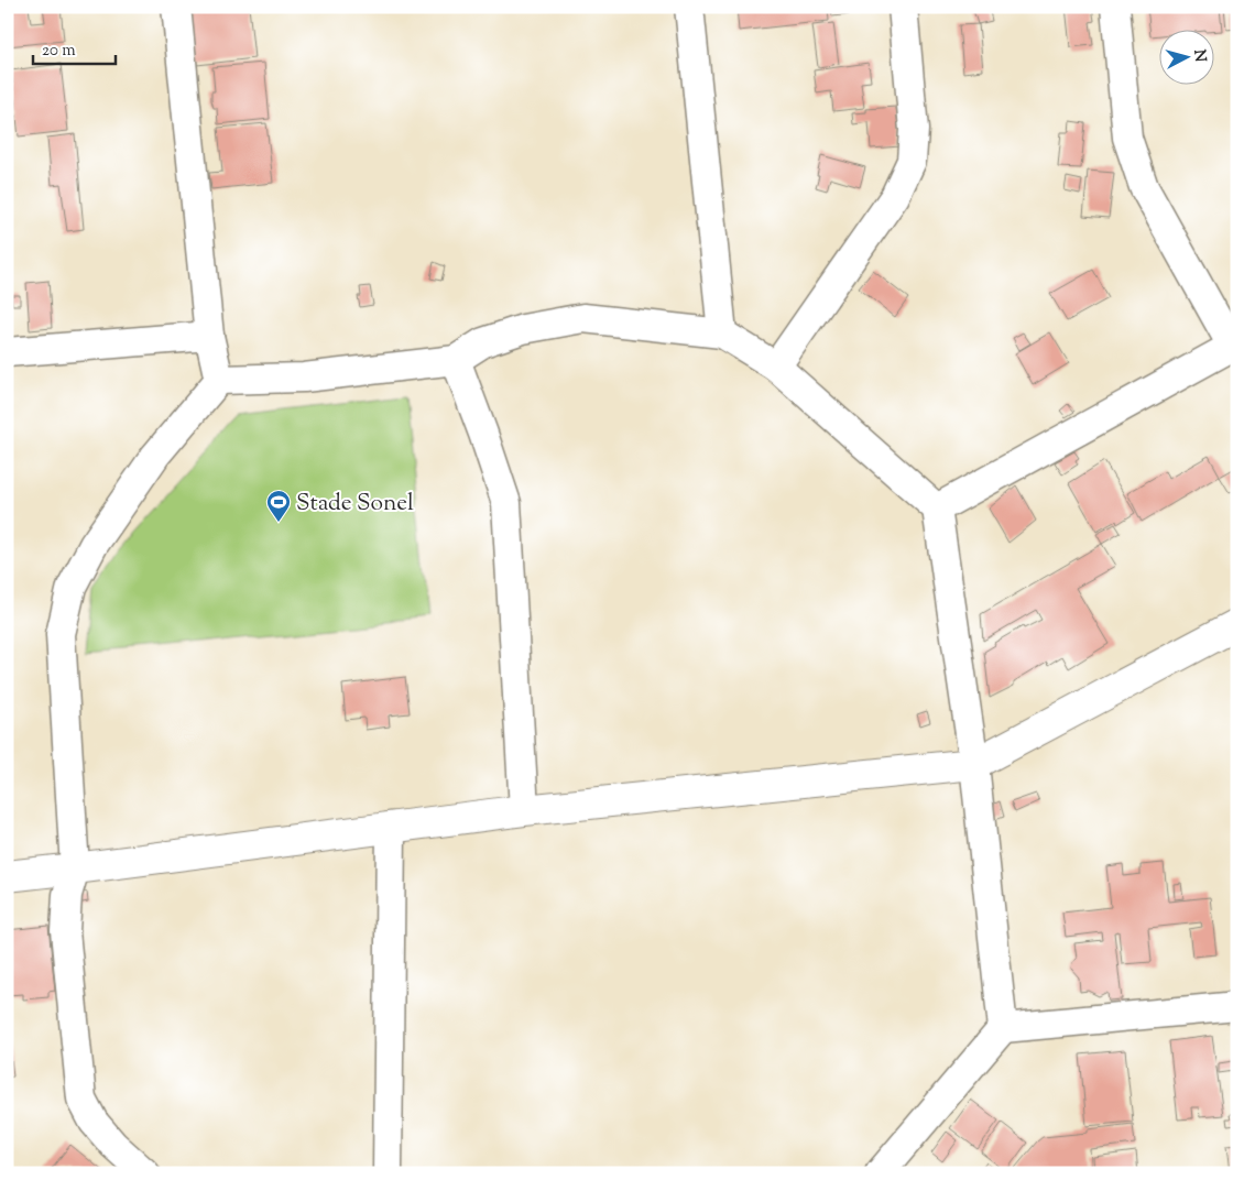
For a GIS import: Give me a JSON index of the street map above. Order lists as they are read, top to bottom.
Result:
{
  "places": {
    "sports": ["Stade Sonel"]
  },
  "scale_bar": "20 m",
  "north": "right"
}
